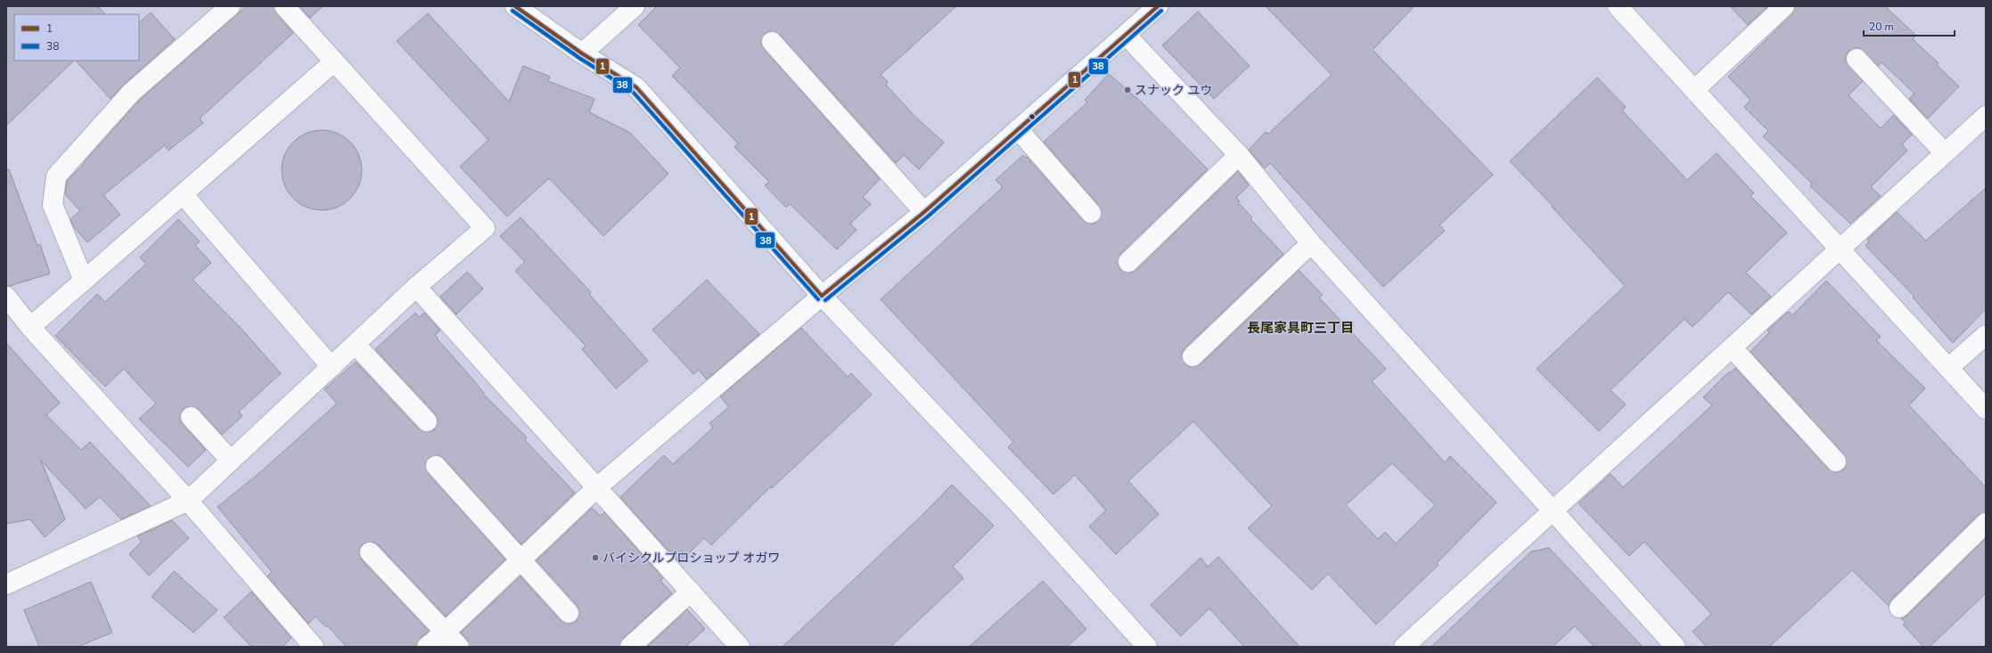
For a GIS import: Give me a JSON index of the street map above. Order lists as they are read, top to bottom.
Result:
{
  "districts": ["長尾家具町三丁目"],
  "places": ["スナック ユウ", "バイシクルプロショップ オガワ"],
  "lines": ["transit line 1", "transit line 38"],
  "legend": ["1", "38"],
  "scale_bar": "20 m"
}
